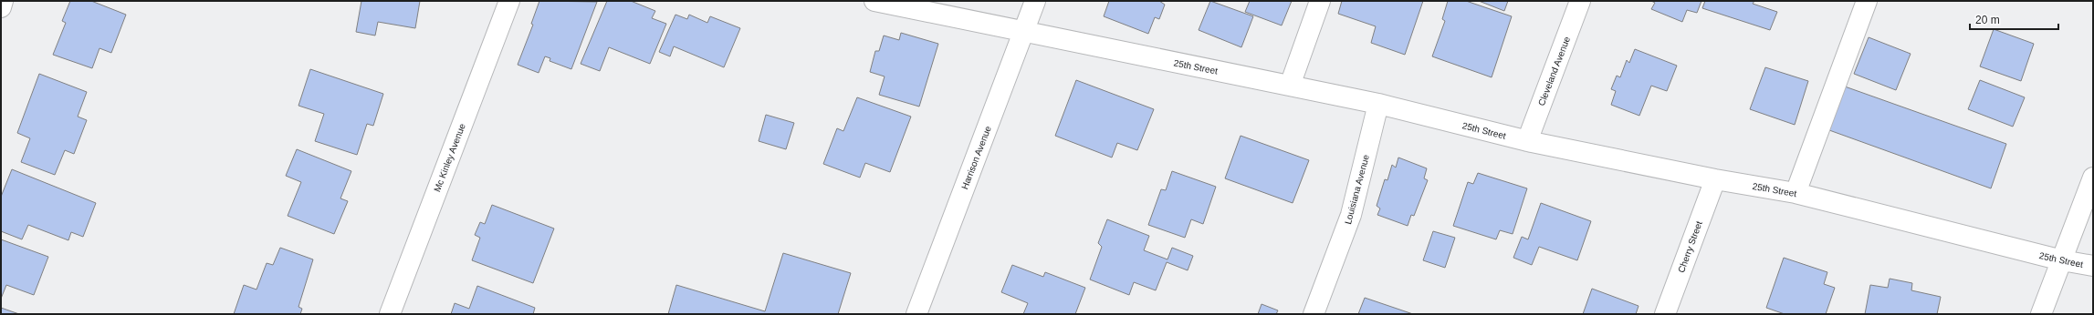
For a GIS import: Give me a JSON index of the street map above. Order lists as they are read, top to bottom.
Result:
{
  "streets": {
    "street": [
      "25th Street",
      "Cleveland Avenue",
      "Mc Kinley Avenue",
      "Harrison Avenue",
      "Louisiana Avenue",
      "Cherry Street"
    ]
  },
  "crossings": [
    ["25th Street", "Cleveland Avenue"],
    ["25th Street", "Harrison Avenue"],
    ["25th Street", "Louisiana Avenue"],
    ["25th Street", "Cherry Street"]
  ],
  "scale_bar": "20 m"
}
